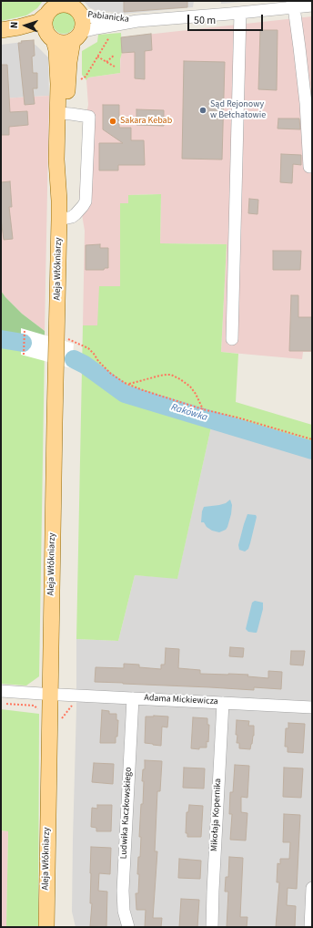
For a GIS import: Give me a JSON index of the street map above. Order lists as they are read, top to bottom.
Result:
{
  "streets": {
    "main road": ["Aleja Włókniarzy"],
    "street": [
      "Pabianicka",
      "Adama Mickiewicza",
      "Ludwika Kaczkowskiego",
      "Mikołaja Kopernika"
    ]
  },
  "crossings": [
    ["Pabianicka", "Aleja Włókniarzy"],
    ["Aleja Włókniarzy", "Adama Mickiewicza"],
    ["Adama Mickiewicza", "Ludwika Kaczkowskiego"],
    ["Adama Mickiewicza", "Mikołaja Kopernika"]
  ],
  "water": ["Rakówka"],
  "places": ["Sąd Rejonowy w Bełchatowie", "Sakara Kebab"],
  "scale_bar": "50 m",
  "north": "left"
}
